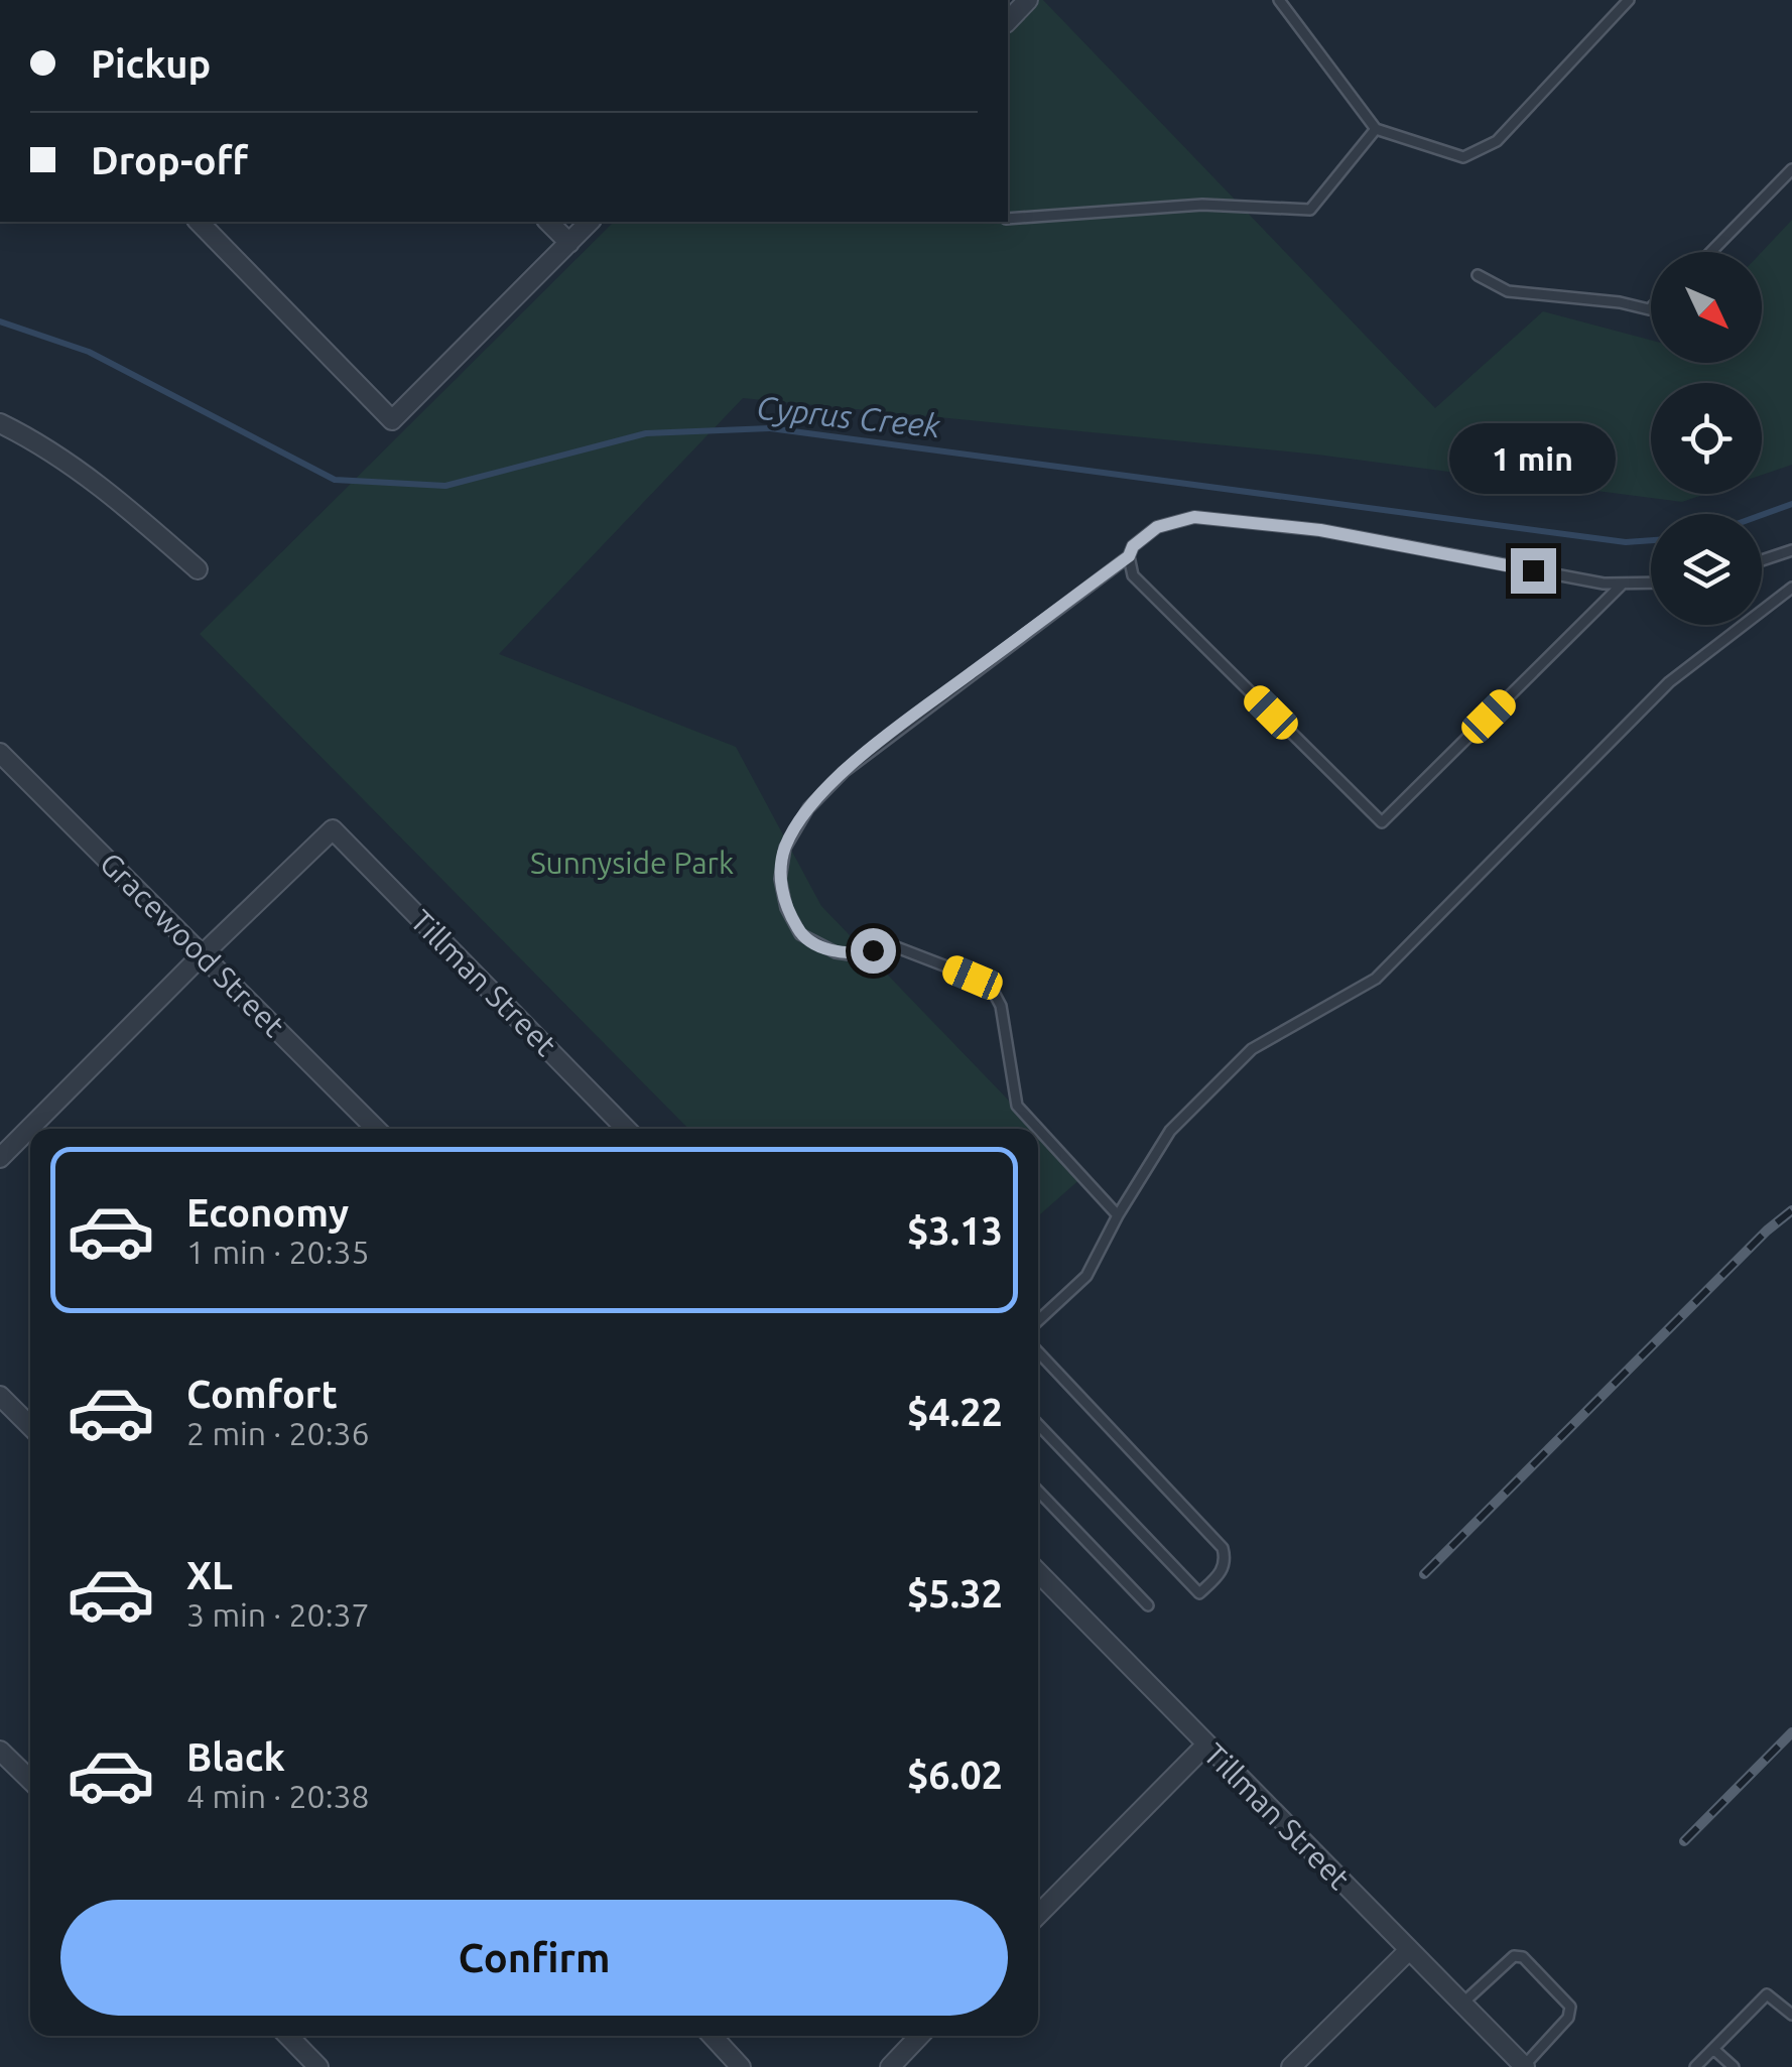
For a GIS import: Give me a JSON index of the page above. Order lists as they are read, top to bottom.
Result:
{
  "streets": {
    "street": ["Gracewood Street", "Tillman Street"]
  },
  "crossings": [
    ["Gracewood Street", "Tillman Street"]
  ],
  "water": ["Cyprus Creek"],
  "parks": ["Sunnyside Park"],
  "north": "bottom right",
  "page": {
    "banner": ["Pickup", "Drop-off"],
    "bubble": "1 min",
    "list": [
      {
        "name": "Economy",
        "note": "1 min · 20:35",
        "value": "$3.13"
      },
      {
        "name": "Comfort",
        "note": "2 min · 20:36",
        "value": "$4.22"
      },
      {
        "name": "XL",
        "note": "3 min · 20:37",
        "value": "$5.32"
      },
      {
        "name": "Black",
        "note": "4 min · 20:38",
        "value": "$6.02"
      }
    ],
    "buttons": "Confirm"
  }
}
